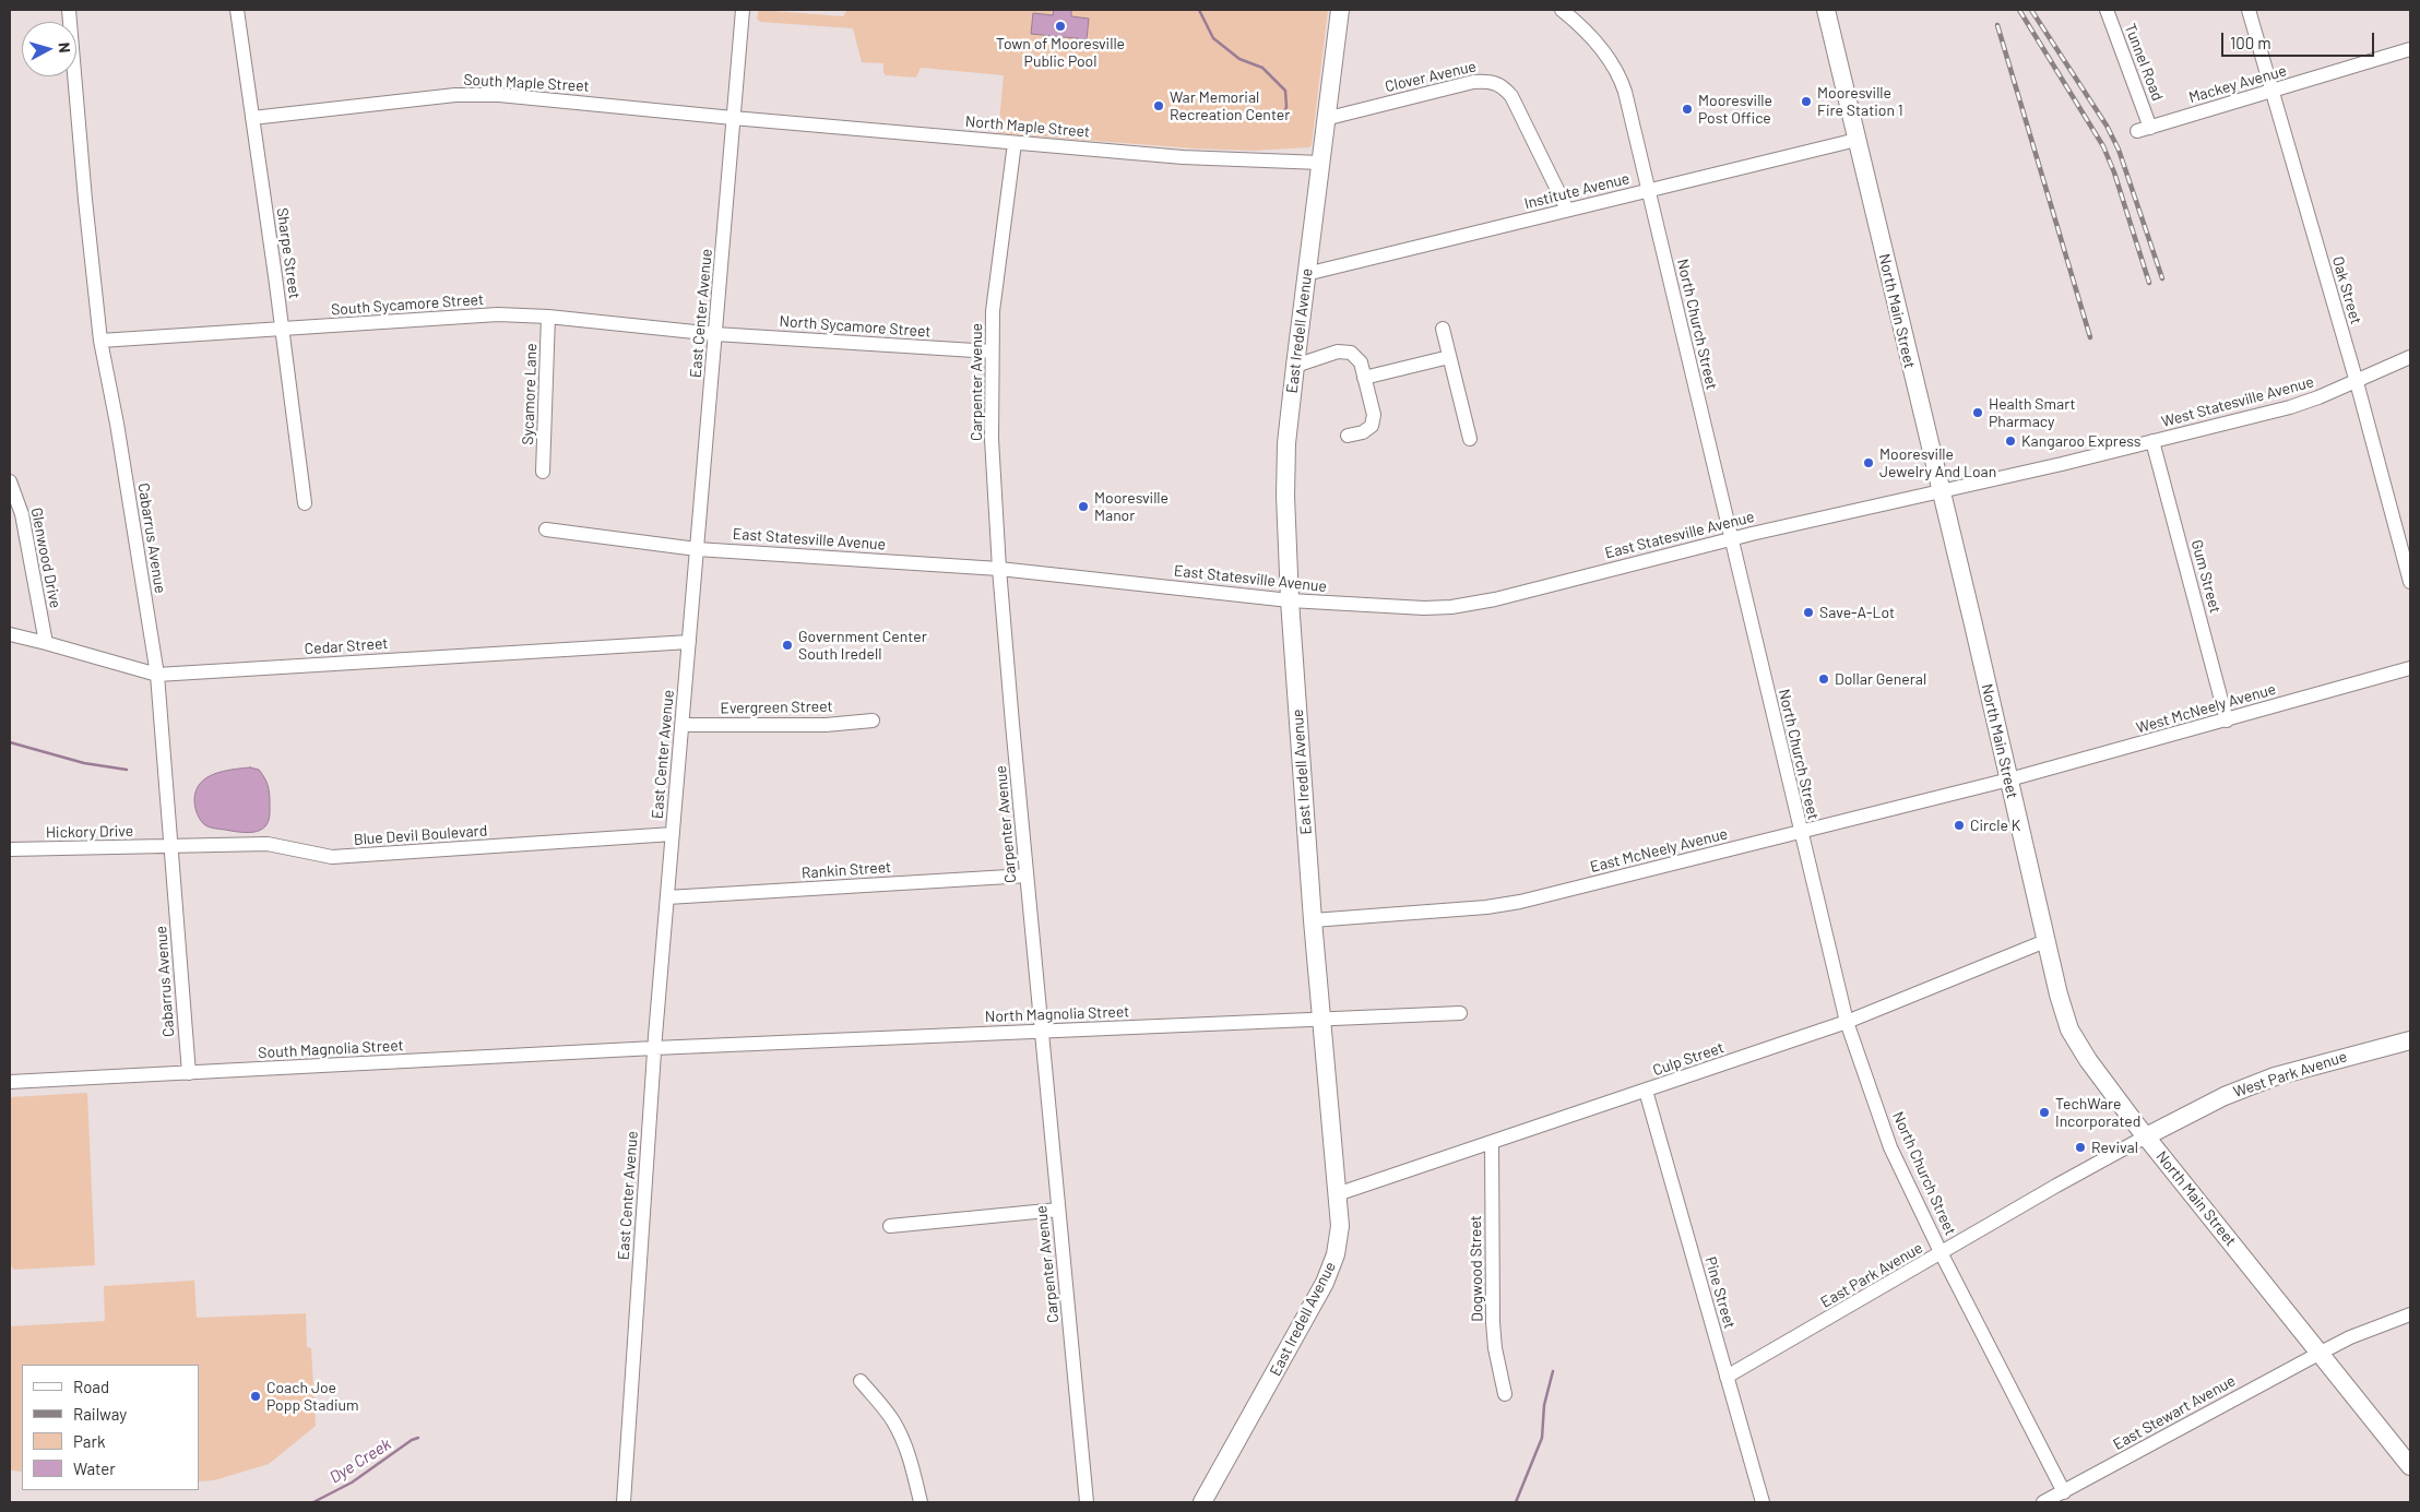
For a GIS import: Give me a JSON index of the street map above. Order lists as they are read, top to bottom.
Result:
{
  "streets": {
    "main road": ["North Main Street", "East Iredell Avenue", "West Park Avenue"],
    "street": [
      "Tunnel Road",
      "Clover Avenue",
      "South Maple Street",
      "Mackey Avenue",
      "North Maple Street",
      "Institute Avenue",
      "Sharpe Street",
      "Oak Street",
      "South Sycamore Street",
      "East Center Avenue",
      "North Church Street",
      "North Sycamore Street",
      "Carpenter Avenue",
      "Sycamore Lane",
      "West Statesville Avenue",
      "East Statesville Avenue",
      "Cabarrus Avenue",
      "Glenwood Drive",
      "Gum Street",
      "Cedar Street",
      "Evergreen Street",
      "West McNeely Avenue",
      "Hickory Drive",
      "Blue Devil Boulevard",
      "East McNeely Avenue",
      "Rankin Street",
      "North Magnolia Street",
      "South Magnolia Street",
      "Culp Street",
      "Dogwood Street",
      "East Park Avenue",
      "Pine Street",
      "East Stewart Avenue"
    ]
  },
  "crossings": [
    ["Tunnel Road", "Mackey Avenue"],
    ["Clover Avenue", "Institute Avenue"],
    ["Clover Avenue", "East Iredell Avenue"],
    ["South Maple Street", "North Maple Street"],
    ["South Maple Street", "Sharpe Street"],
    ["South Maple Street", "East Center Avenue"],
    ["Mackey Avenue", "Oak Street"],
    ["North Maple Street", "East Center Avenue"],
    ["North Maple Street", "East Iredell Avenue"],
    ["North Maple Street", "Carpenter Avenue"],
    ["Institute Avenue", "North Main Street"],
    ["Institute Avenue", "North Church Street"],
    ["Institute Avenue", "East Iredell Avenue"],
    ["Sharpe Street", "South Sycamore Street"],
    ["Oak Street", "West Statesville Avenue"],
    ["South Sycamore Street", "East Center Avenue"],
    ["South Sycamore Street", "North Sycamore Street"],
    ["South Sycamore Street", "Sycamore Lane"],
    ["South Sycamore Street", "Cabarrus Avenue"],
    ["North Main Street", "West Statesville Avenue"],
    ["North Main Street", "East Statesville Avenue"],
    ["North Main Street", "West McNeely Avenue"],
    ["North Main Street", "East McNeely Avenue"],
    ["North Main Street", "Culp Street"],
    ["North Main Street", "West Park Avenue"],
    ["North Main Street", "East Park Avenue"],
    ["North Main Street", "East Stewart Avenue"],
    ["East Center Avenue", "North Sycamore Street"],
    ["East Center Avenue", "East Statesville Avenue"],
    ["East Center Avenue", "Cedar Street"],
    ["East Center Avenue", "Evergreen Street"],
    ["East Center Avenue", "Blue Devil Boulevard"],
    ["East Center Avenue", "Rankin Street"],
    ["East Center Avenue", "North Magnolia Street"],
    ["East Center Avenue", "South Magnolia Street"],
    ["North Church Street", "East Statesville Avenue"],
    ["North Church Street", "East McNeely Avenue"],
    ["North Church Street", "Culp Street"],
    ["North Church Street", "East Park Avenue"],
    ["North Church Street", "East Stewart Avenue"],
    ["North Sycamore Street", "Carpenter Avenue"],
    ["East Iredell Avenue", "East Statesville Avenue"],
    ["East Iredell Avenue", "East McNeely Avenue"],
    ["East Iredell Avenue", "North Magnolia Street"],
    ["East Iredell Avenue", "Culp Street"],
    ["Carpenter Avenue", "East Statesville Avenue"],
    ["Carpenter Avenue", "Rankin Street"],
    ["Carpenter Avenue", "North Magnolia Street"],
    ["West Statesville Avenue", "East Statesville Avenue"],
    ["West Statesville Avenue", "Gum Street"],
    ["Cabarrus Avenue", "Cedar Street"],
    ["Cabarrus Avenue", "Hickory Drive"],
    ["Cabarrus Avenue", "Blue Devil Boulevard"],
    ["Cabarrus Avenue", "South Magnolia Street"],
    ["Glenwood Drive", "Cedar Street"],
    ["Gum Street", "West McNeely Avenue"],
    ["West McNeely Avenue", "East McNeely Avenue"],
    ["Hickory Drive", "Blue Devil Boulevard"],
    ["North Magnolia Street", "South Magnolia Street"],
    ["Culp Street", "Dogwood Street"],
    ["Culp Street", "Pine Street"],
    ["West Park Avenue", "East Park Avenue"],
    ["East Park Avenue", "Pine Street"]
  ],
  "water": ["Dye Creek"],
  "places": [
    "Town of Mooresville Public Pool",
    "Mooresville Fire Station 1",
    "War Memorial Recreation Center",
    "Mooresville Post Office",
    "Health Smart Pharmacy",
    "Kangaroo Express",
    "Mooresville Jewelry And Loan",
    "Mooresville Manor",
    "Save-A-Lot",
    "Government Center South Iredell",
    "Dollar General",
    "Circle K",
    "TechWare Incorporated",
    "Revival",
    "Coach Joe Popp Stadium"
  ],
  "legend": [
    "Road",
    "Railway",
    "Park",
    "Water"
  ],
  "scale_bar": "100 m",
  "north": "right"
}
